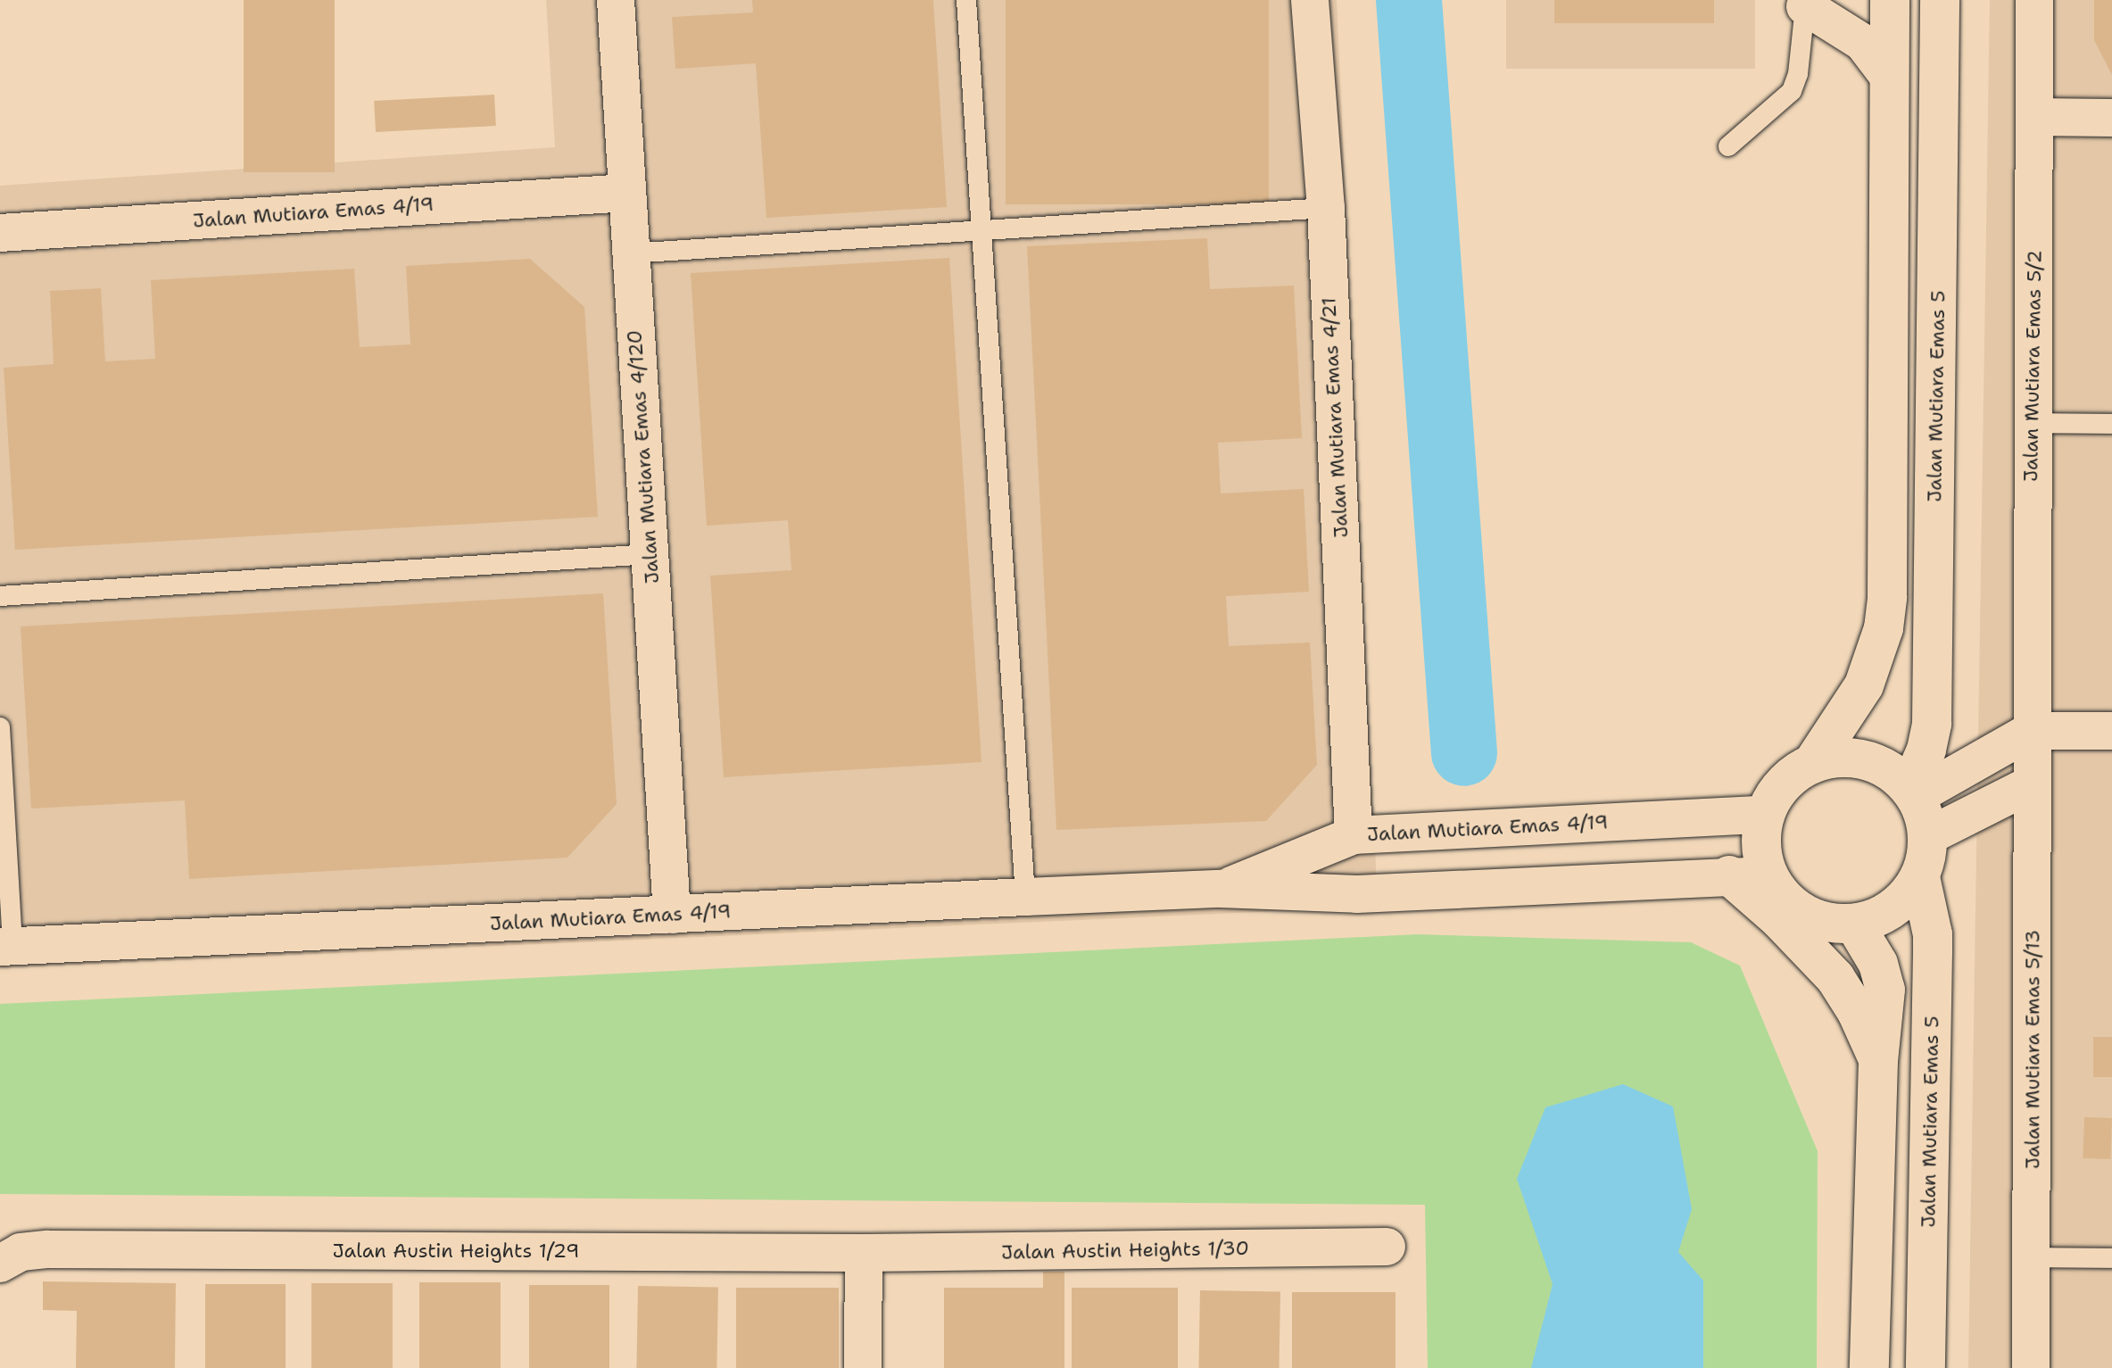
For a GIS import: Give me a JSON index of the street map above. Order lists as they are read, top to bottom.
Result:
{
  "streets": {
    "street": [
      "Jalan Mutiara Emas 4/19",
      "Jalan Mutiara Emas 5/2",
      "Jalan Mutiara Emas 5",
      "Jalan Mutiara Emas 4/21",
      "Jalan Mutiara Emas 4/120",
      "Jalan Mutiara Emas 5/13",
      "Jalan Austin Heights 1/30",
      "Jalan Austin Heights 1/29"
    ]
  },
  "crossings": [
    ["Jalan Mutiara Emas 4/19", "Jalan Mutiara Emas 5"],
    ["Jalan Mutiara Emas 4/19", "Jalan Mutiara Emas 4/21"],
    ["Jalan Mutiara Emas 4/19", "Jalan Mutiara Emas 4/120"],
    ["Jalan Mutiara Emas 5/2", "Jalan Mutiara Emas 5/13"],
    ["Jalan Austin Heights 1/30", "Jalan Austin Heights 1/29"]
  ]
}
